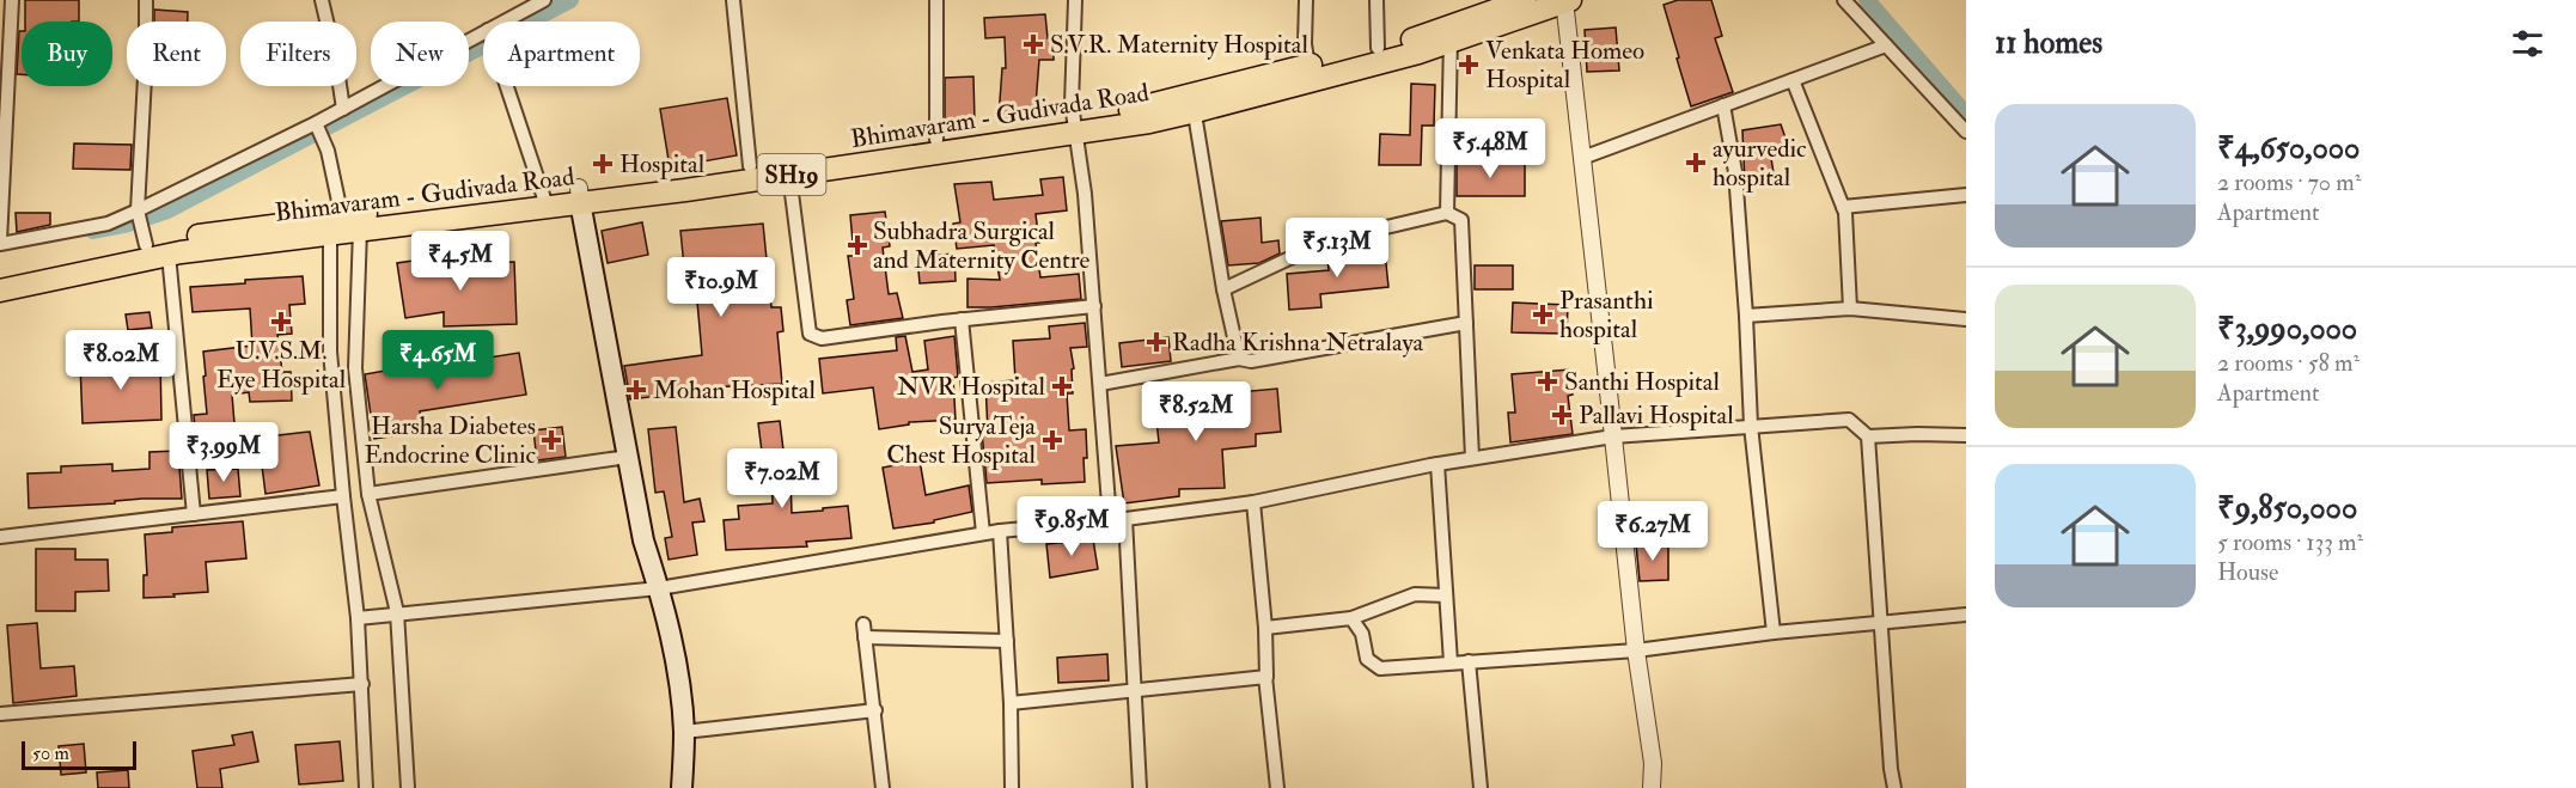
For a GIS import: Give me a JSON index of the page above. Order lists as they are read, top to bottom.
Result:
{
  "streets": {
    "main road": ["Bhimavaram - Gudivada Road", "SH19"]
  },
  "places": {
    "health": [
      "S.V.R. Maternity Hospital",
      "Venkata Homeo Hospital",
      "ayurvedic hospital",
      "Hospital",
      "Subhadra Surgical and Maternity Centre",
      "Prasanthi hospital",
      "U.V.S.M. Eye Hospital",
      "Radha Krishna Netralaya",
      "Santhi Hospital",
      "NVR Hospital",
      "Mohan Hospital",
      "Pallavi Hospital",
      "Harsha Diabetes Endocrine Clinic",
      "SuryaTeja Chest Hospital"
    ]
  },
  "scale_bar": "50 m",
  "page": {
    "heading": "11 homes",
    "chip": [
      "Buy",
      "Rent",
      "Filters",
      "New",
      "Apartment"
    ],
    "list": [
      {
        "name": "₹4,650,000",
        "note": "2 rooms · 70 m² · Apartment"
      },
      {
        "name": "₹3,990,000",
        "note": "2 rooms · 58 m² · Apartment"
      },
      {
        "name": "₹9,850,000",
        "note": "5 rooms · 133 m² · House"
      }
    ],
    "price": [
      "₹5.48M",
      "₹5.13M",
      "₹4.5M",
      "₹10.9M",
      "₹8.02M",
      "₹4.65M",
      "₹8.52M",
      "₹3.99M",
      "₹7.02M",
      "₹9.85M",
      "₹6.27M"
    ],
    "scale": "50 m"
  }
}
